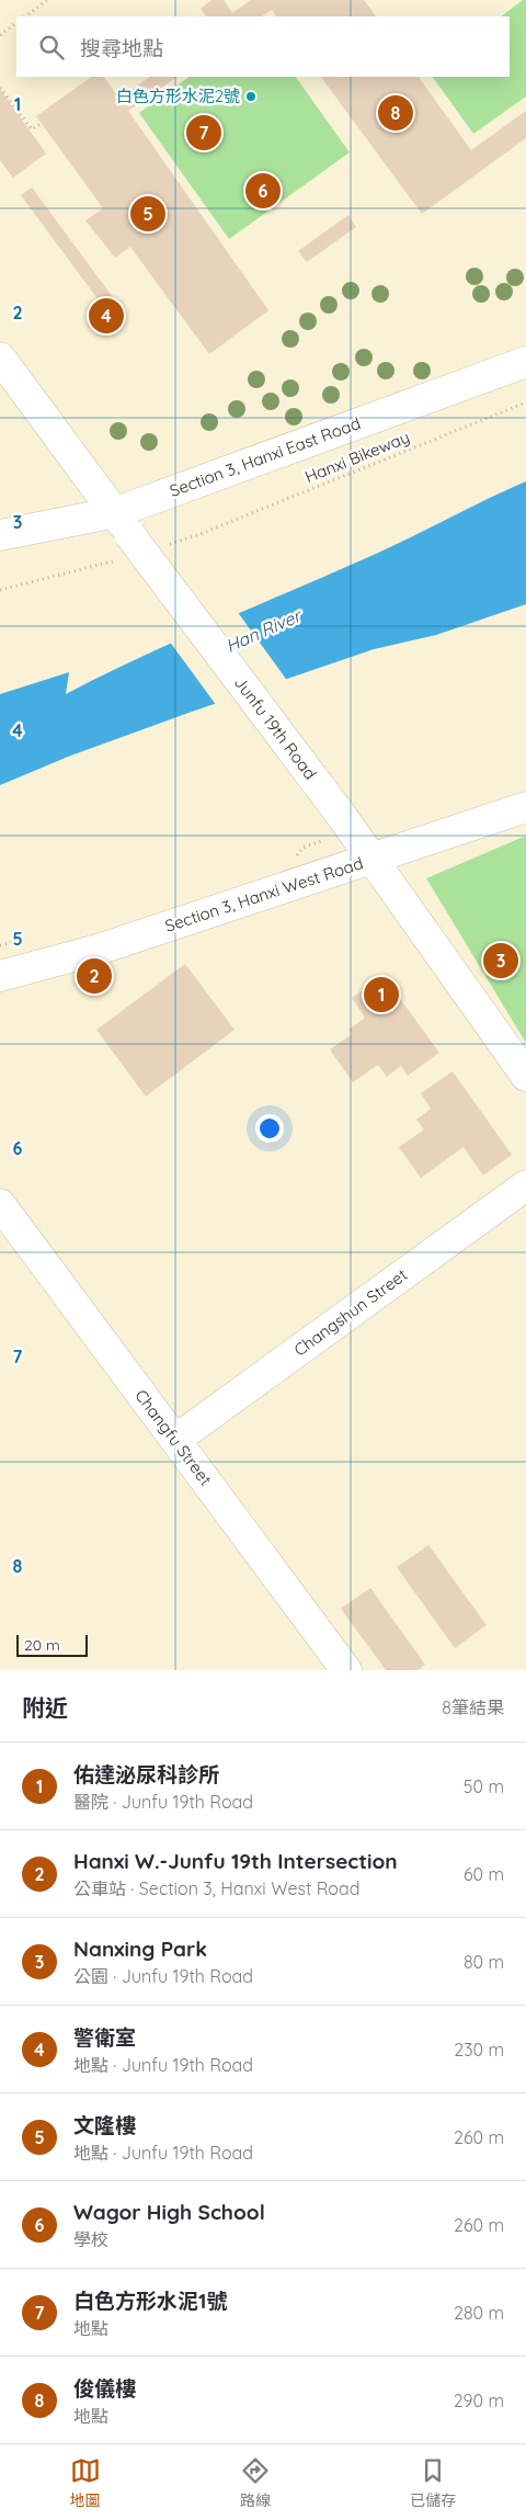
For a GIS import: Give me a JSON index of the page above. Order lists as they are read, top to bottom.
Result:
{
  "streets": {
    "street": [
      "Section 3, Hanxi East Road",
      "Junfu 19th Road",
      "Section 3, Hanxi West Road",
      "Changshun Street",
      "Changfu Street"
    ],
    "path": ["Hanxi Bikeway"]
  },
  "crossings": [
    ["Section 3, Hanxi East Road", "Junfu 19th Road"],
    ["Junfu 19th Road", "Section 3, Hanxi West Road"],
    ["Changshun Street", "Changfu Street"]
  ],
  "water": ["Han River"],
  "places": ["白色方形水泥2號"],
  "scale_bar": "20 m",
  "page": {
    "search": "搜尋地點",
    "pins": [
      "8",
      "7",
      "6",
      "5",
      "4",
      "3",
      "2",
      "1"
    ],
    "scale": "20 m",
    "heading": ["附近", "8筆結果"],
    "list": [
      {
        "mark": "1",
        "name": "佑達泌尿科診所",
        "note": "醫院 · Junfu 19th Road",
        "value": "50 m"
      },
      {
        "mark": "2",
        "name": "Hanxi W.-Junfu 19th Intersection",
        "note": "公車站 · Section 3, Hanxi West Road",
        "value": "60 m"
      },
      {
        "mark": "3",
        "name": "Nanxing Park",
        "note": "公園 · Junfu 19th Road",
        "value": "80 m"
      },
      {
        "mark": "4",
        "name": "警衛室",
        "note": "地點 · Junfu 19th Road",
        "value": "230 m"
      },
      {
        "mark": "5",
        "name": "文隆樓",
        "note": "地點 · Junfu 19th Road",
        "value": "260 m"
      },
      {
        "mark": "6",
        "name": "Wagor High School",
        "note": "學校",
        "value": "260 m"
      },
      {
        "mark": "7",
        "name": "白色方形水泥1號",
        "note": "地點",
        "value": "280 m"
      },
      {
        "mark": "8",
        "name": "俊儀樓",
        "note": "地點",
        "value": "290 m"
      }
    ],
    "nav": ["地圖", "路線", "已儲存"]
  },
  "grid": {
    "rows": [
      "1",
      "2",
      "3",
      "4",
      "5",
      "6",
      "7",
      "8"
    ]
  }
}
